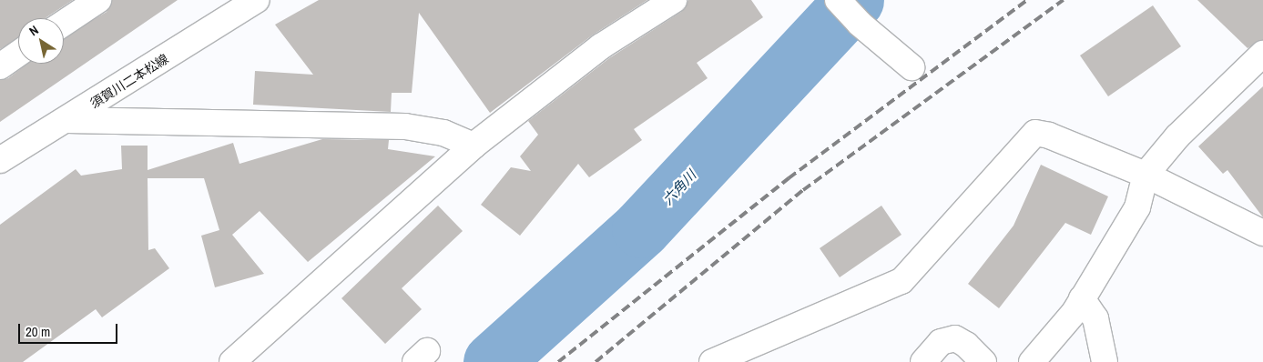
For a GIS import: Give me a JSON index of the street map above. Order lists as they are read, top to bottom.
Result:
{
  "streets": {
    "street": ["須賀川二本松線"]
  },
  "water": ["六角川"],
  "scale_bar": "20 m",
  "north": "top left"
}
